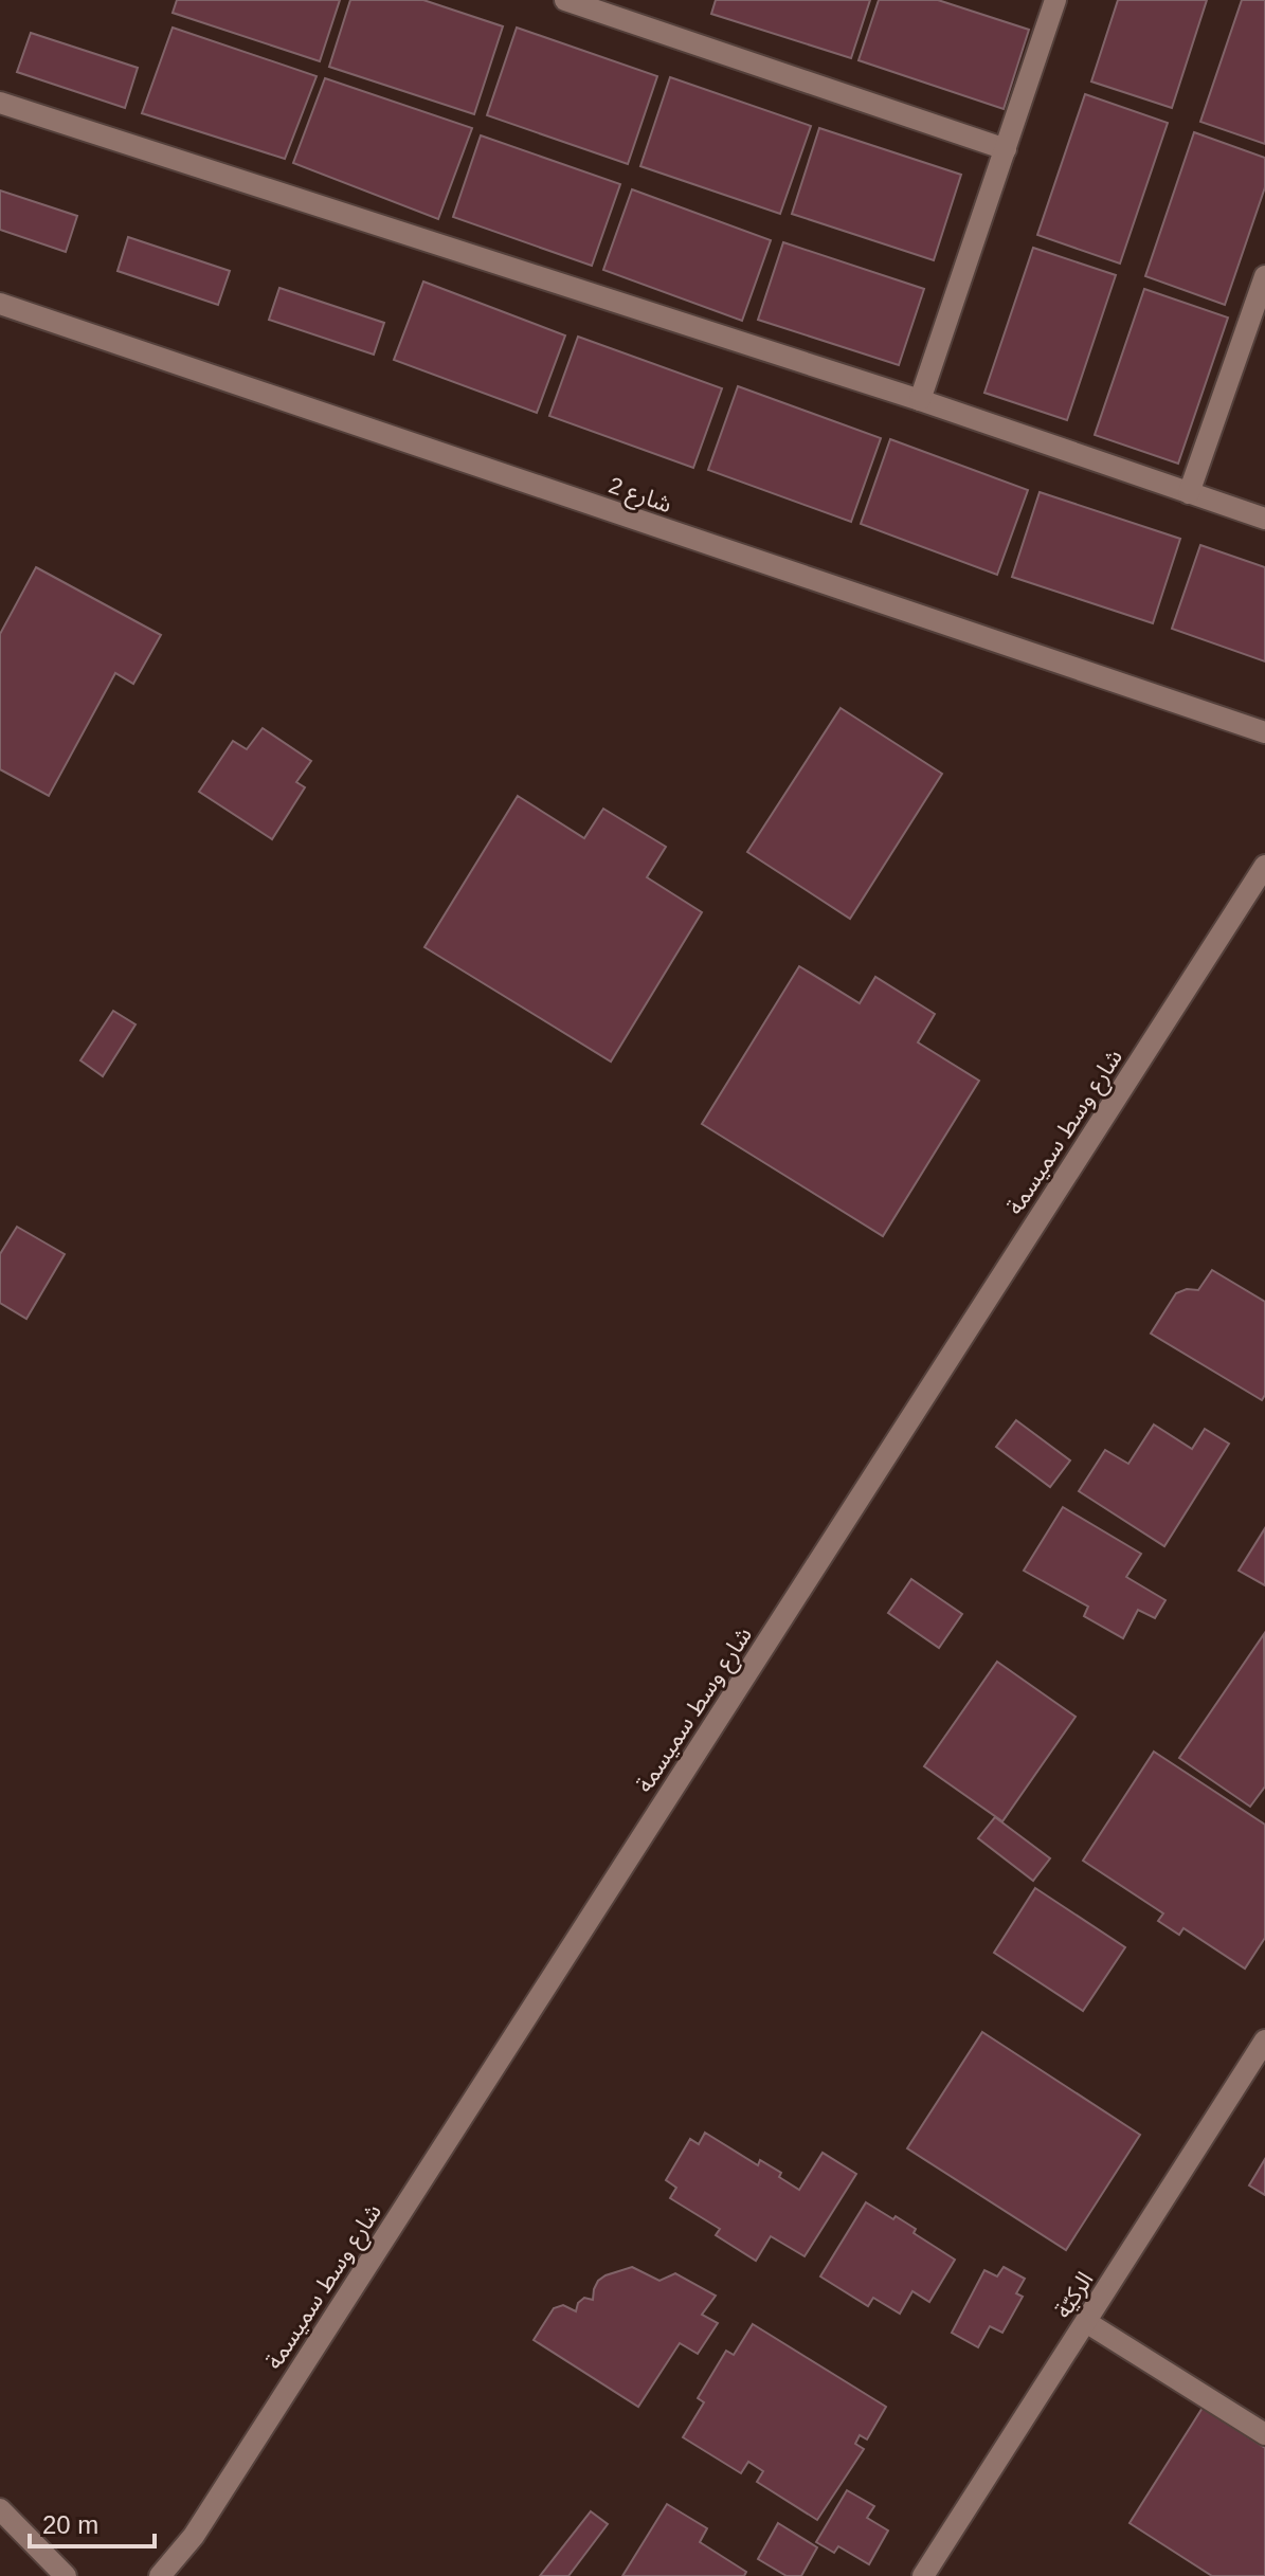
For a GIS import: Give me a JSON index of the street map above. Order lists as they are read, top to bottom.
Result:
{
  "streets": {
    "street": ["شارع 2", "شارع وسط سميسمة", "الركيّة"]
  },
  "scale_bar": "20 m"
}
